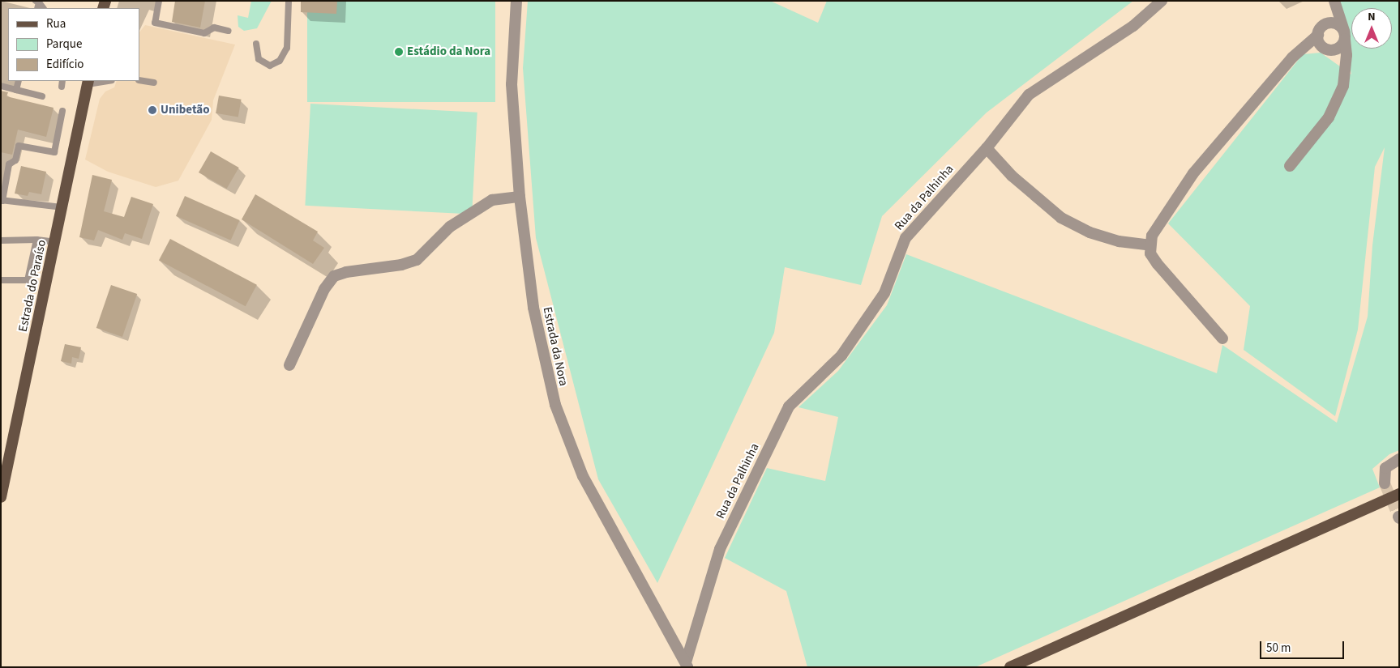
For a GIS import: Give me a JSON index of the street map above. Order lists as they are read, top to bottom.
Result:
{
  "streets": {
    "main road": ["Estrada do Paraíso"],
    "street": ["Rua da Palhinha", "Estrada da Nora"]
  },
  "crossings": [
    ["Rua da Palhinha", "Estrada da Nora"]
  ],
  "places": ["Estádio da Nora", "Unibetão"],
  "legend": ["Rua", "Parque", "Edifício"],
  "scale_bar": "50 m",
  "north": "top"
}
